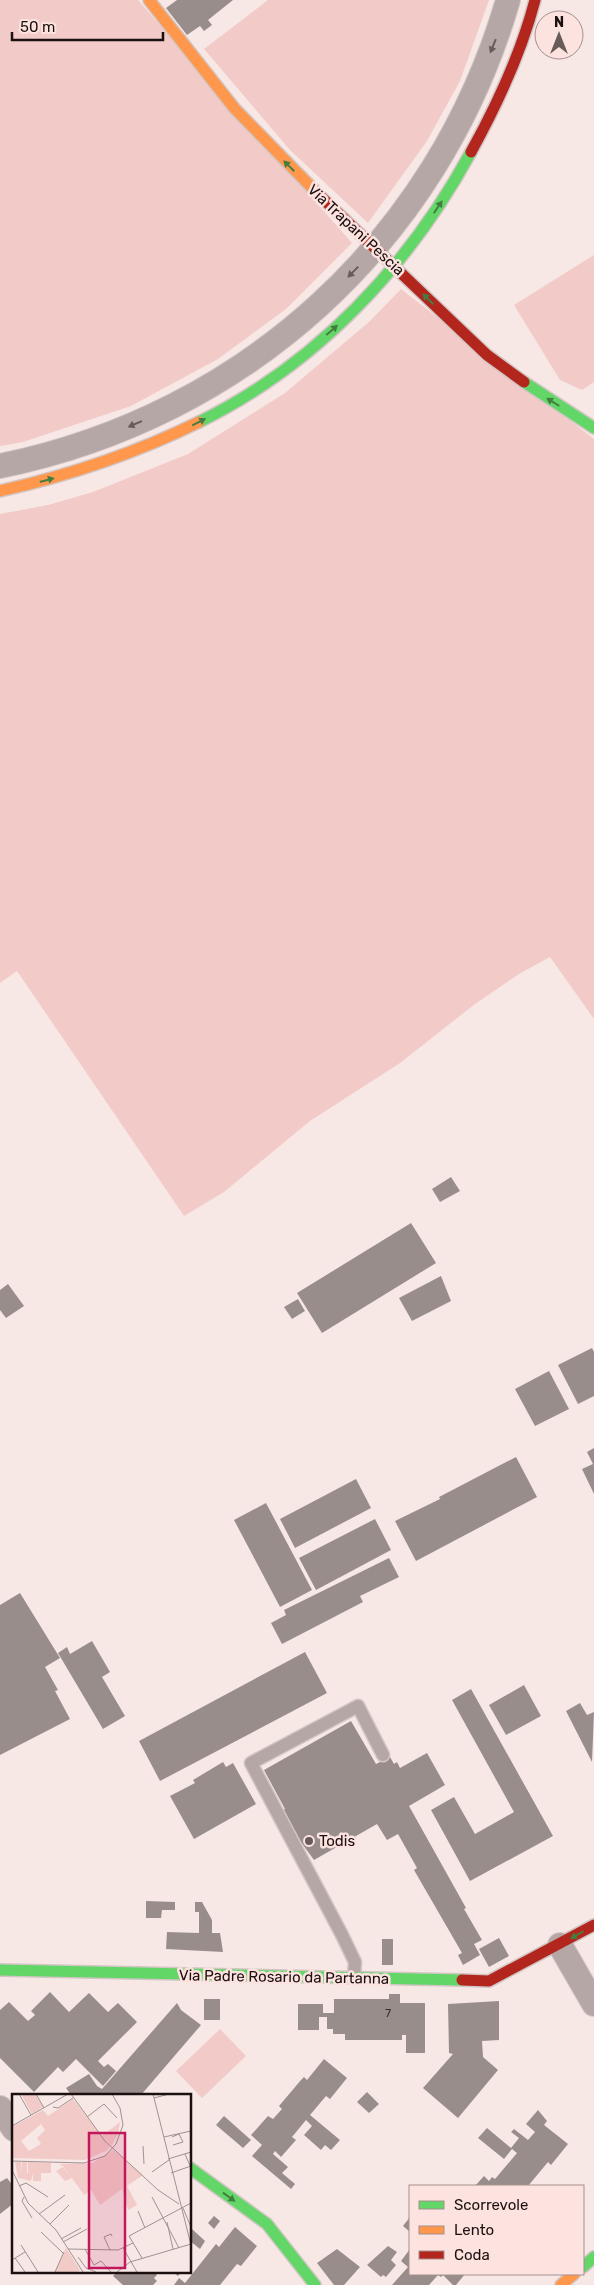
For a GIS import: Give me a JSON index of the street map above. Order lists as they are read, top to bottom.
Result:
{
  "streets": {
    "street": ["Via Trapani Pescia", "Via Padre Rosario da Partanna"]
  },
  "one_way": ["Via Trapani Pescia"],
  "places": ["Todis"],
  "house_numbers": ["7"],
  "legend": ["Scorrevole", "Lento", "Coda"],
  "scale_bar": "50 m",
  "north": "top"
}
